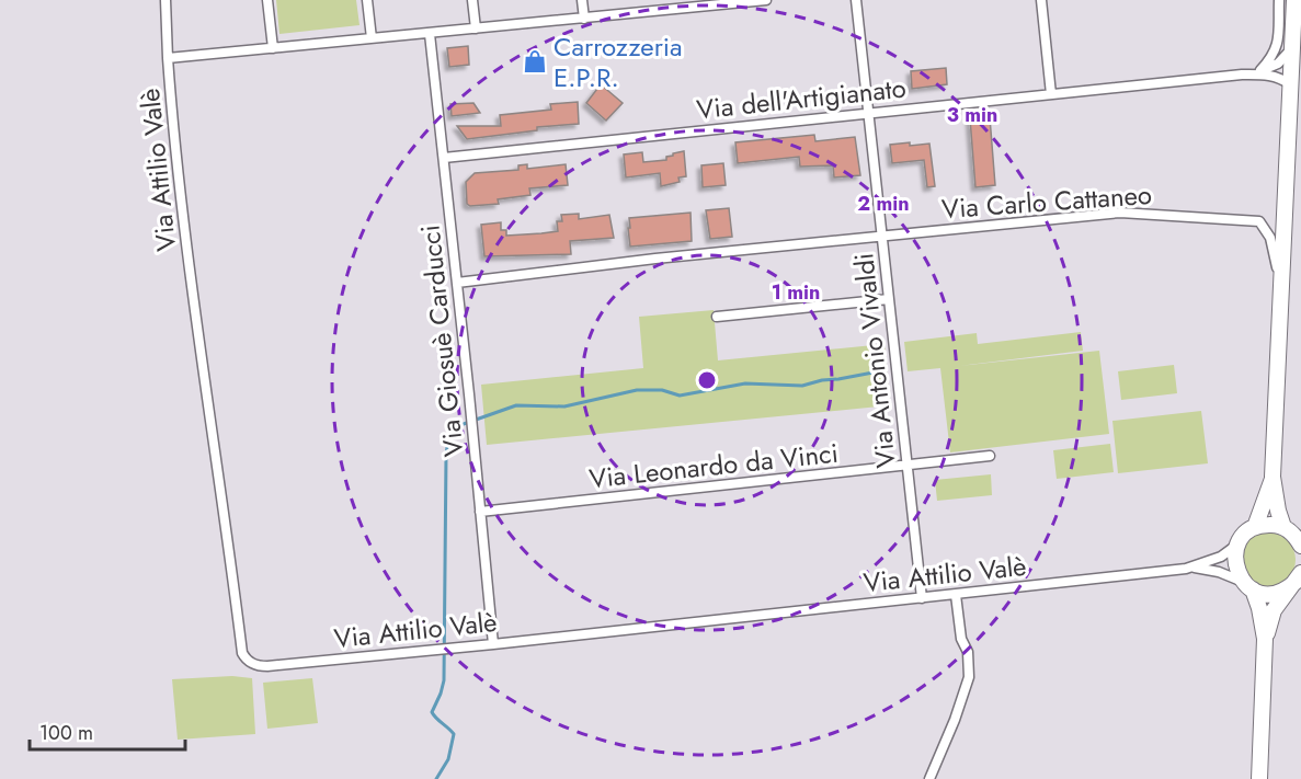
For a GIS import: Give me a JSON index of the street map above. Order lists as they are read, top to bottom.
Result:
{
  "streets": {
    "street": [
      "Via dell'Artigianato",
      "Via Attilio Valè",
      "Via Carlo Cattaneo",
      "Via Giosuè Carducci",
      "Via Antonio Vivaldi",
      "Via Leonardo da Vinci"
    ]
  },
  "crossings": [
    ["Via dell'Artigianato", "Via Giosuè Carducci"],
    ["Via dell'Artigianato", "Via Antonio Vivaldi"],
    ["Via Attilio Valè", "Via Giosuè Carducci"],
    ["Via Attilio Valè", "Via Antonio Vivaldi"],
    ["Via Carlo Cattaneo", "Via Giosuè Carducci"],
    ["Via Carlo Cattaneo", "Via Antonio Vivaldi"],
    ["Via Giosuè Carducci", "Via Leonardo da Vinci"],
    ["Via Antonio Vivaldi", "Via Leonardo da Vinci"]
  ],
  "places": {
    "shop": ["Carrozzeria E.P.R."]
  },
  "scale_bar": "100 m",
  "rings": ["3 min", "2 min", "1 min"]
}
